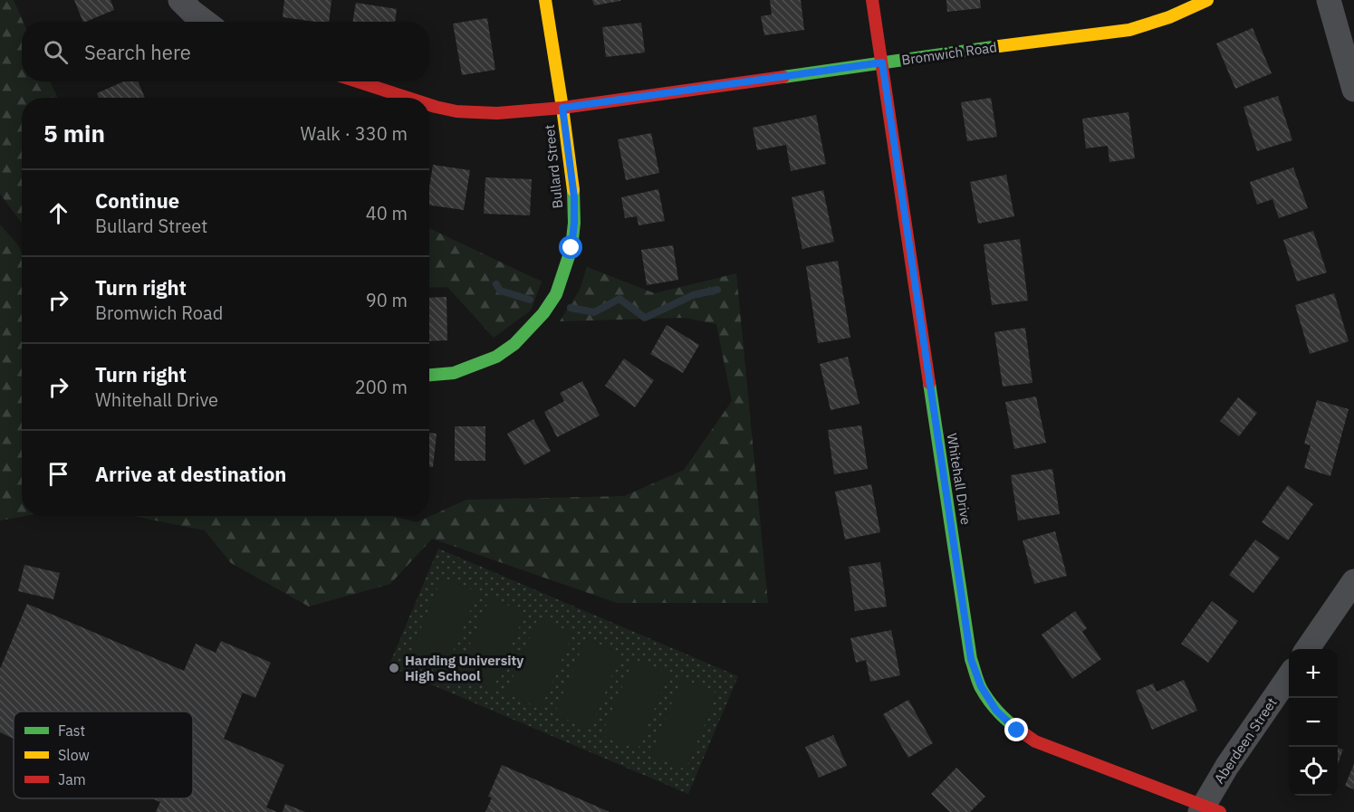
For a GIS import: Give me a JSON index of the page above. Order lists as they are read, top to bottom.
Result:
{
  "streets": {
    "street": [
      "Bromwich Road",
      "Bullard Street",
      "Whitehall Drive",
      "Aberdeen Street"
    ]
  },
  "crossings": [
    ["Bromwich Road", "Bullard Street"],
    ["Bromwich Road", "Whitehall Drive"],
    ["Whitehall Drive", "Aberdeen Street"]
  ],
  "places": ["Harding University High School"],
  "legend": ["Fast", "Slow", "Jam"],
  "page": {
    "search": "Search here",
    "heading": ["5 min", "Walk · 330 m"],
    "list": [
      ["Continue", "Bullard Street", "40 m"],
      ["Turn right", "Bromwich Road", "90 m"],
      ["Turn right", "Whitehall Drive", "200 m"],
      "Arrive at destination"
    ],
    "map_buttons": ["+", "−"]
  }
}
